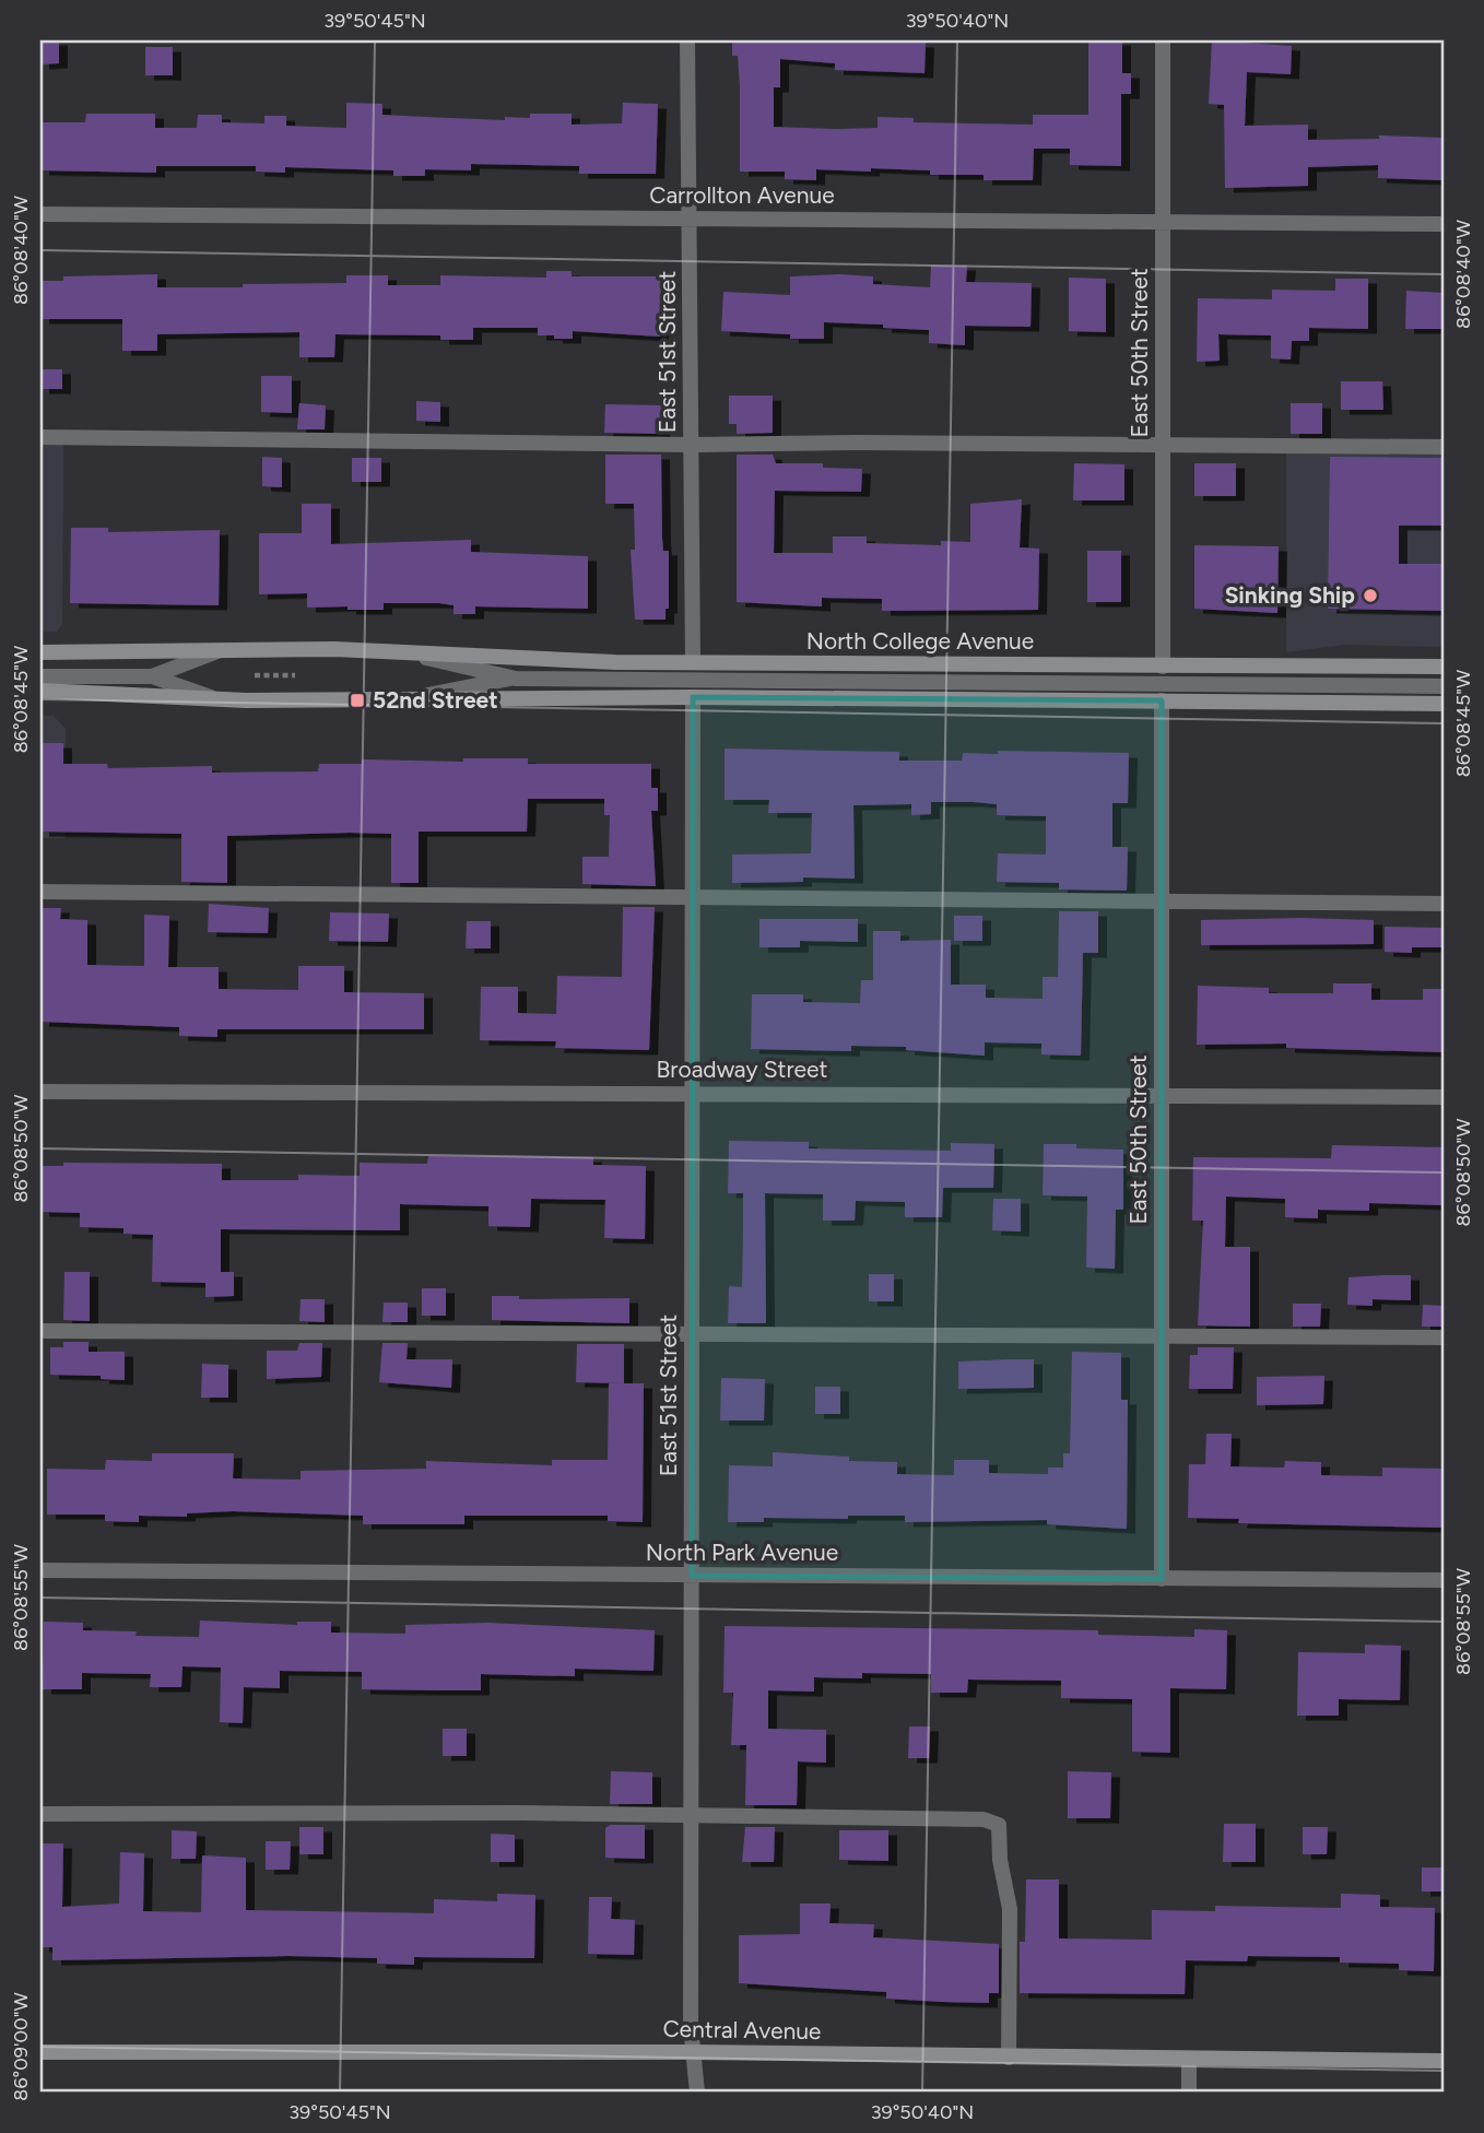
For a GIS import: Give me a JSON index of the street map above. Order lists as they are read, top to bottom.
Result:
{
  "streets": {
    "main road": ["North College Avenue", "Central Avenue"],
    "street": [
      "Carrollton Avenue",
      "East 51st Street",
      "East 50th Street",
      "Broadway Street",
      "North Park Avenue"
    ]
  },
  "crossings": [
    ["Carrollton Avenue", "East 51st Street"],
    ["Carrollton Avenue", "East 50th Street"],
    ["East 51st Street", "North College Avenue"],
    ["East 51st Street", "Broadway Street"],
    ["East 51st Street", "North Park Avenue"],
    ["East 51st Street", "Central Avenue"],
    ["East 50th Street", "North College Avenue"],
    ["East 50th Street", "Broadway Street"],
    ["East 50th Street", "North Park Avenue"]
  ],
  "places": {
    "other": ["Sinking Ship"],
    "transit": ["52nd Street"]
  },
  "coordinates": [
    "39°50'45\"N",
    "39°50'40\"N",
    "86°08'40\"W",
    "86°08'45\"W",
    "86°08'50\"W",
    "86°08'55\"W",
    "86°09'00\"W"
  ]
}
